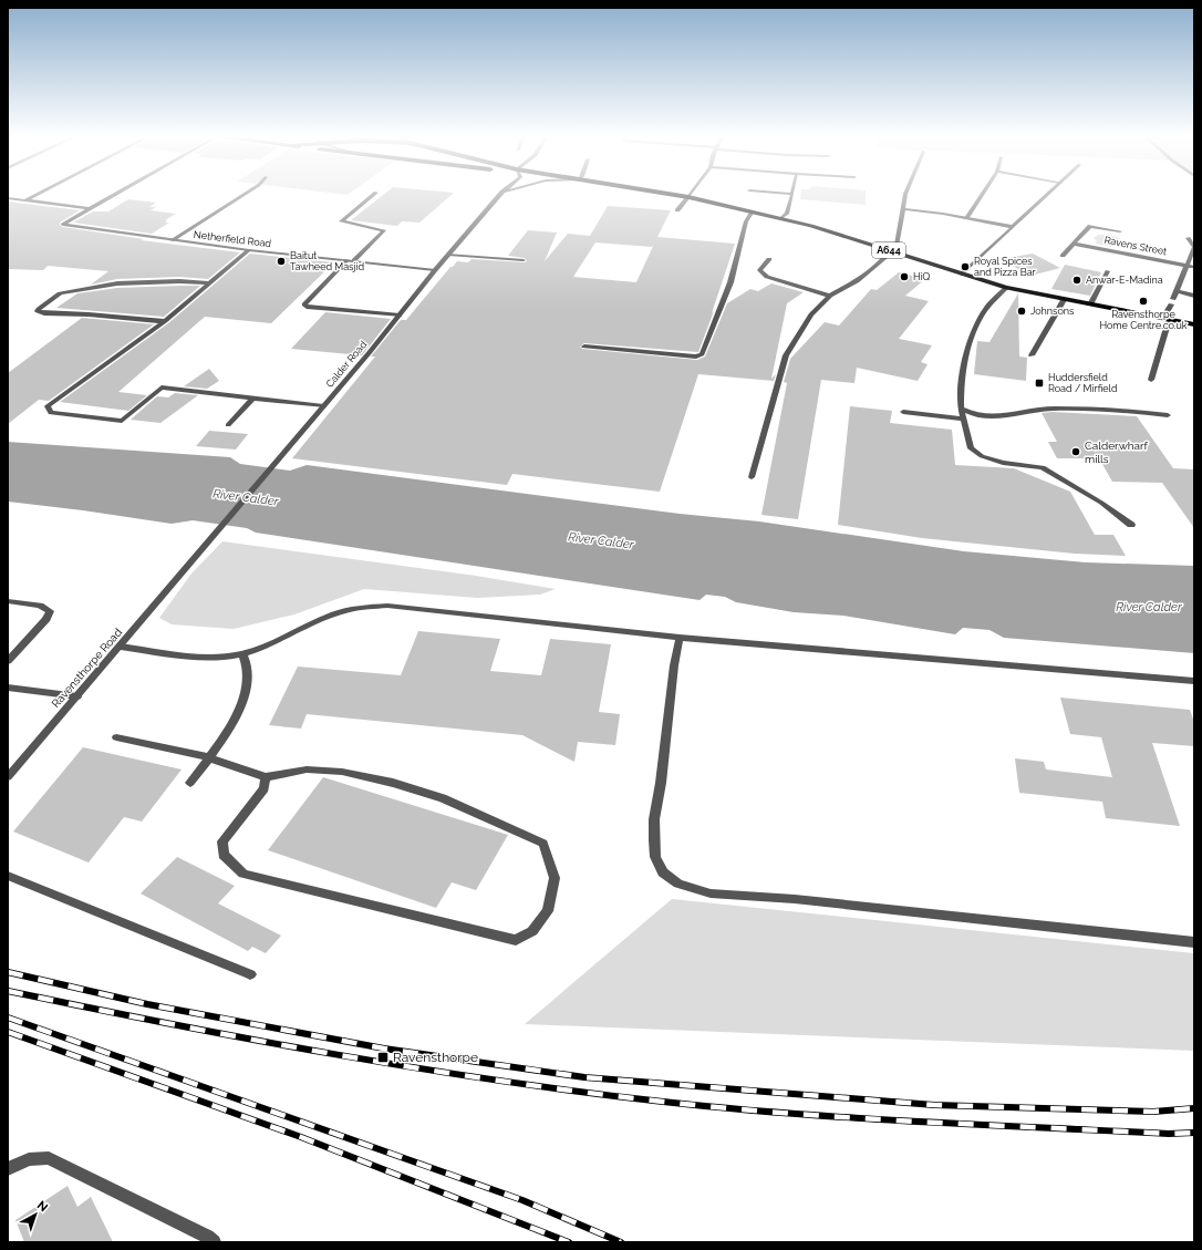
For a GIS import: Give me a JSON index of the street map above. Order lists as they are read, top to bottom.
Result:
{
  "streets": {
    "highway": ["A644"],
    "street": [
      "Netherfield Road",
      "Ravens Street",
      "Calder Road",
      "Ravensthorpe Road"
    ]
  },
  "crossings": [
    ["Netherfield Road", "Calder Road"],
    ["Calder Road", "Ravensthorpe Road"]
  ],
  "water": ["River Calder"],
  "places": {
    "other": [
      "Baitut Tawheed Masjid",
      "Royal Spices and Pizza Bar",
      "HiQ",
      "Anwar-E-Madina",
      "Ravensthorpe Home Centre.co.uk",
      "Johnsons",
      "Calderwharf mills"
    ],
    "transit": ["Huddersfield Road / Mirfield", "Ravensthorpe"]
  },
  "north": "top right"
}
